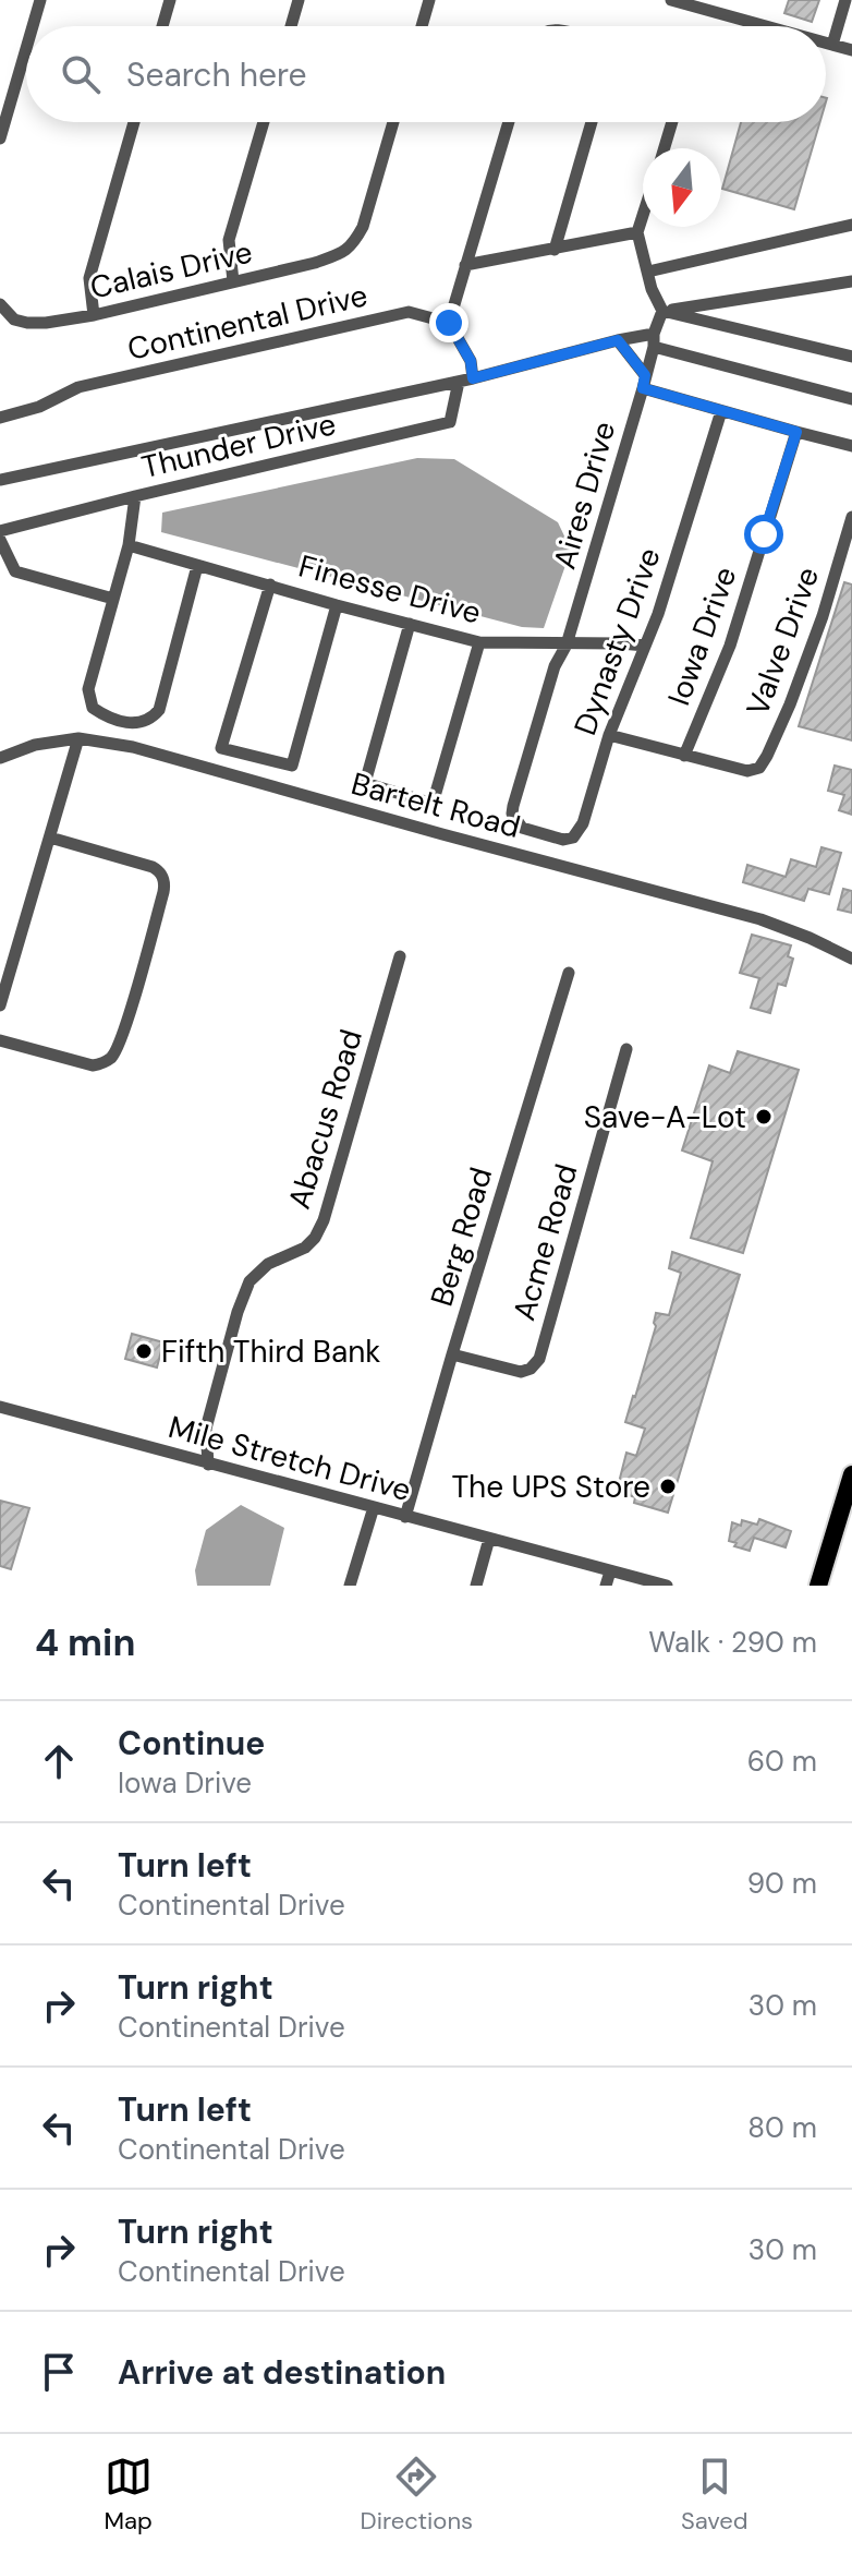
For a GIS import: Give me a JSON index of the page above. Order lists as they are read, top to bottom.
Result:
{
  "streets": {
    "street": [
      "Calais Drive",
      "Continental Drive",
      "Thunder Drive",
      "Aires Drive",
      "Finesse Drive",
      "Iowa Drive",
      "Dynasty Drive",
      "Valve Drive",
      "Bartelt Road",
      "Abacus Road",
      "Berg Road",
      "Acme Road",
      "Mile Stretch Drive"
    ]
  },
  "crossings": [
    ["Aires Drive", "Finesse Drive"],
    ["Aires Drive", "Dynasty Drive"],
    ["Finesse Drive", "Dynasty Drive"],
    ["Iowa Drive", "Valve Drive"],
    ["Abacus Road", "Mile Stretch Drive"],
    ["Berg Road", "Acme Road"],
    ["Berg Road", "Mile Stretch Drive"]
  ],
  "places": ["Save-A-Lot", "Fifth Third Bank", "The UPS Store"],
  "north": "bottom",
  "page": {
    "search": "Search here",
    "heading": ["4 min", "Walk · 290 m"],
    "list": [
      ["Continue", "Iowa Drive", "60 m"],
      ["Turn left", "Continental Drive", "90 m"],
      ["Turn right", "Continental Drive", "30 m"],
      ["Turn left", "Continental Drive", "80 m"],
      ["Turn right", "Continental Drive", "30 m"],
      "Arrive at destination"
    ],
    "nav": ["Map", "Directions", "Saved"]
  }
}
